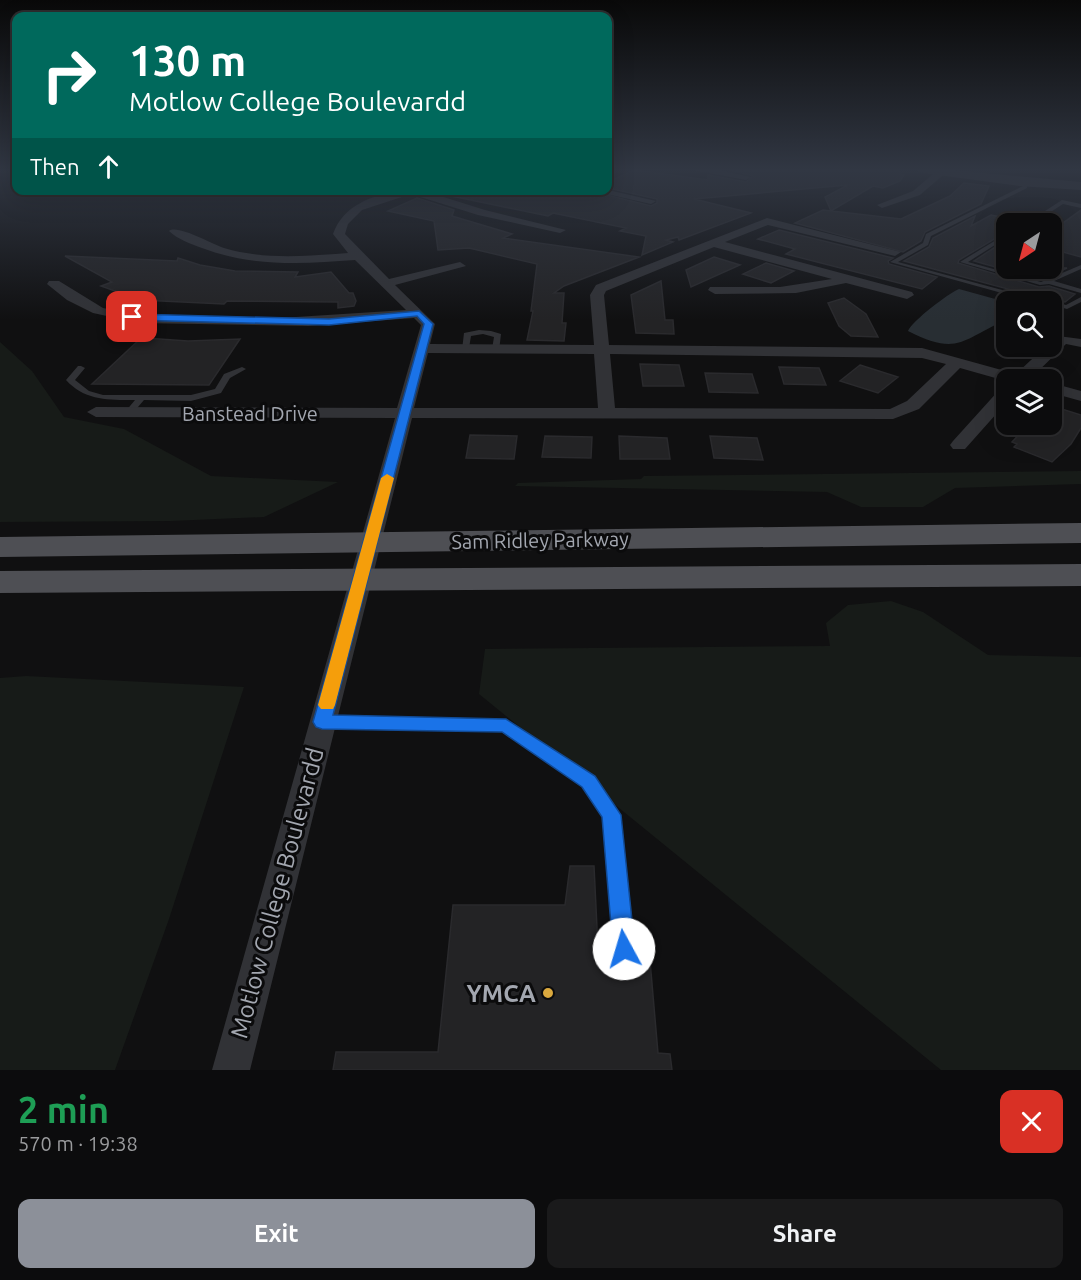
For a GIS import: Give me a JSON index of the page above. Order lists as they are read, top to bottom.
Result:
{
  "streets": {
    "main road": ["Sam Ridley Parkway"],
    "street": ["Banstead Drive", "Motlow College Boulevardd"]
  },
  "crossings": [
    ["Banstead Drive", "Motlow College Boulevardd"],
    ["Sam Ridley Parkway", "Motlow College Boulevardd"]
  ],
  "places": ["YMCA"],
  "north": "bottom left",
  "page": {
    "turn": ["130 m", "Motlow College Boulevardd"],
    "then": "Then",
    "heading": ["2 min", "570 m · 19:38"],
    "buttons": ["Exit", "Share"]
  }
}
